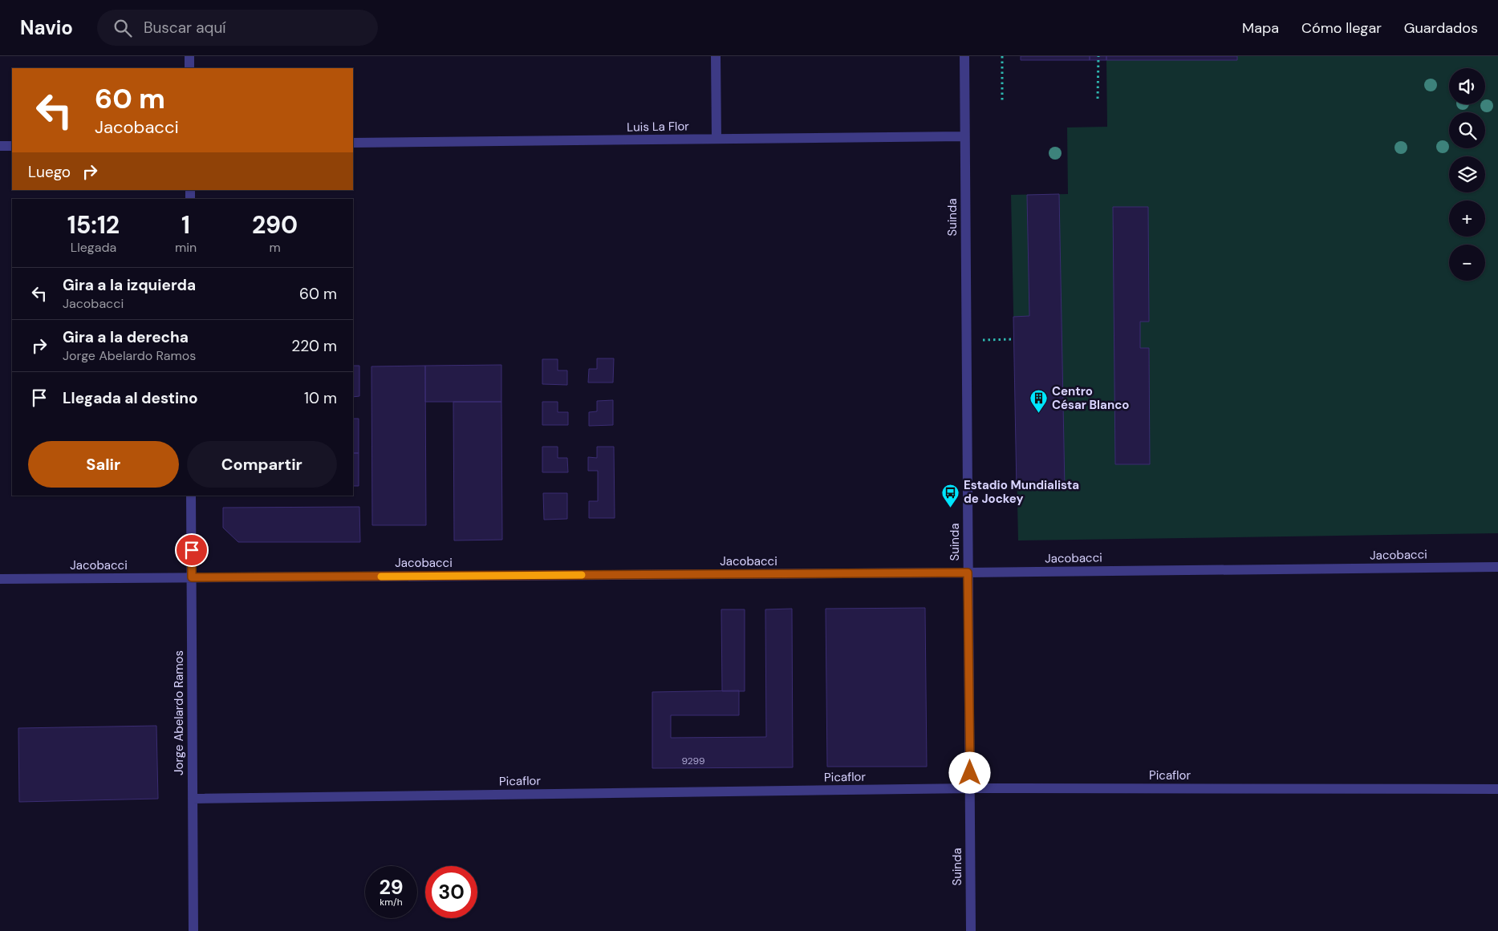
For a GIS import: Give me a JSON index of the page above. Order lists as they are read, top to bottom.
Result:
{
  "streets": {
    "street": [
      "Luis La Flor",
      "Suinda",
      "Jacobacci",
      "Jorge Abelardo Ramos",
      "Picaflor"
    ]
  },
  "crossings": [
    ["Luis La Flor", "Suinda"],
    ["Suinda", "Jacobacci"],
    ["Suinda", "Picaflor"],
    ["Jacobacci", "Jorge Abelardo Ramos"],
    ["Jorge Abelardo Ramos", "Picaflor"]
  ],
  "places": {
    "building": ["Centro César Blanco"],
    "bus stop": ["Estadio Mundialista de Jockey"]
  },
  "house_numbers": ["9299"],
  "page": {
    "header": "Navio",
    "search": "Buscar aquí",
    "nav": ["Mapa", "Cómo llegar", "Guardados"],
    "map_buttons": ["+", "−"],
    "turn": ["60 m", "Jacobacci"],
    "then": "Luego",
    "eta": [
      "15:12",
      "Llegada",
      "1",
      "min",
      "290",
      "m"
    ],
    "list": [
      {
        "name": "Gira a la izquierda",
        "note": "Jacobacci",
        "value": "60 m"
      },
      {
        "name": "Gira a la derecha",
        "note": "Jorge Abelardo Ramos",
        "value": "220 m"
      },
      {
        "name": "Llegada al destino",
        "value": "10 m"
      }
    ],
    "buttons": ["Salir", "Compartir"],
    "speed": "29 km/h",
    "limit": "30"
  }
}
